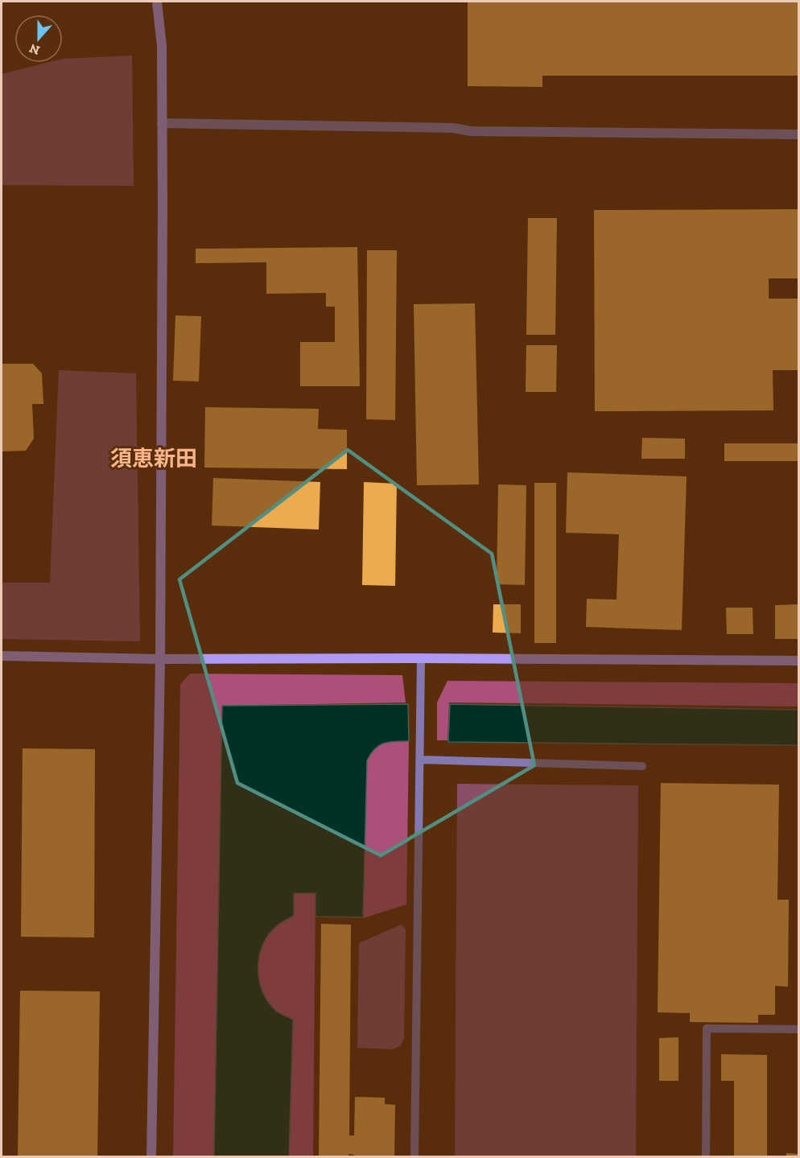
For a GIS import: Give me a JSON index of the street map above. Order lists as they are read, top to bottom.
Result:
{
  "districts": ["須恵新田"],
  "north": "bottom"
}
